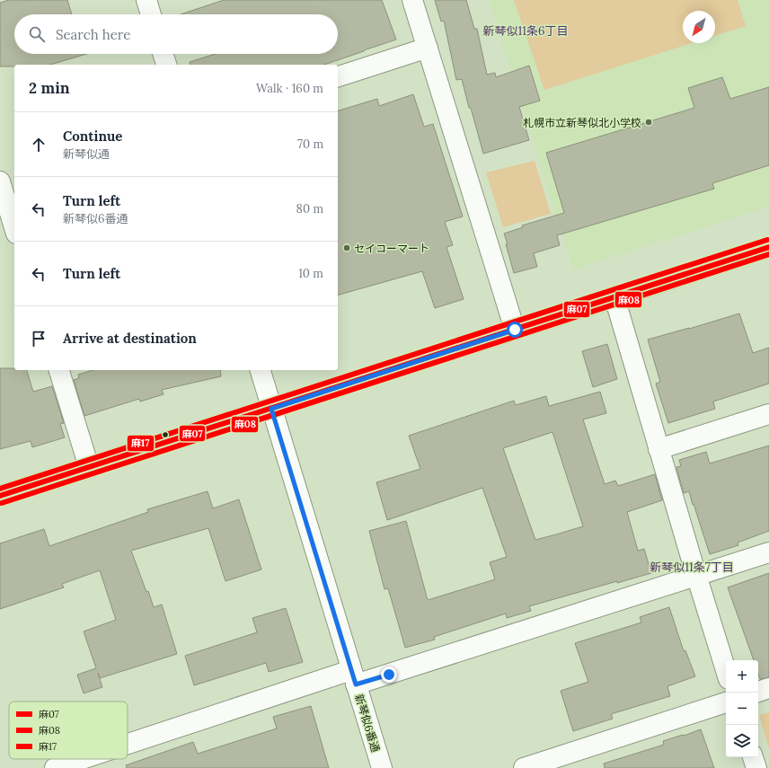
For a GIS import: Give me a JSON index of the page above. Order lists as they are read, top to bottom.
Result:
{
  "streets": {
    "street": ["新琴似6番通"]
  },
  "districts": ["新琴似11条6丁目", "新琴似11条7丁目"],
  "places": ["札幌市立新琴似北小学校", "セイコーマート"],
  "lines": ["transit line 麻17", "transit line 麻07", "transit line 麻08"],
  "legend": ["麻07", "麻08", "麻17"],
  "north": "bottom left",
  "page": {
    "search": "Search here",
    "heading": ["2 min", "Walk · 160 m"],
    "list": [
      ["Continue", "新琴似通", "70 m"],
      ["Turn left", "新琴似6番通", "80 m"],
      ["Turn left", "10 m"],
      "Arrive at destination"
    ],
    "map_buttons": ["+", "−"]
  }
}
